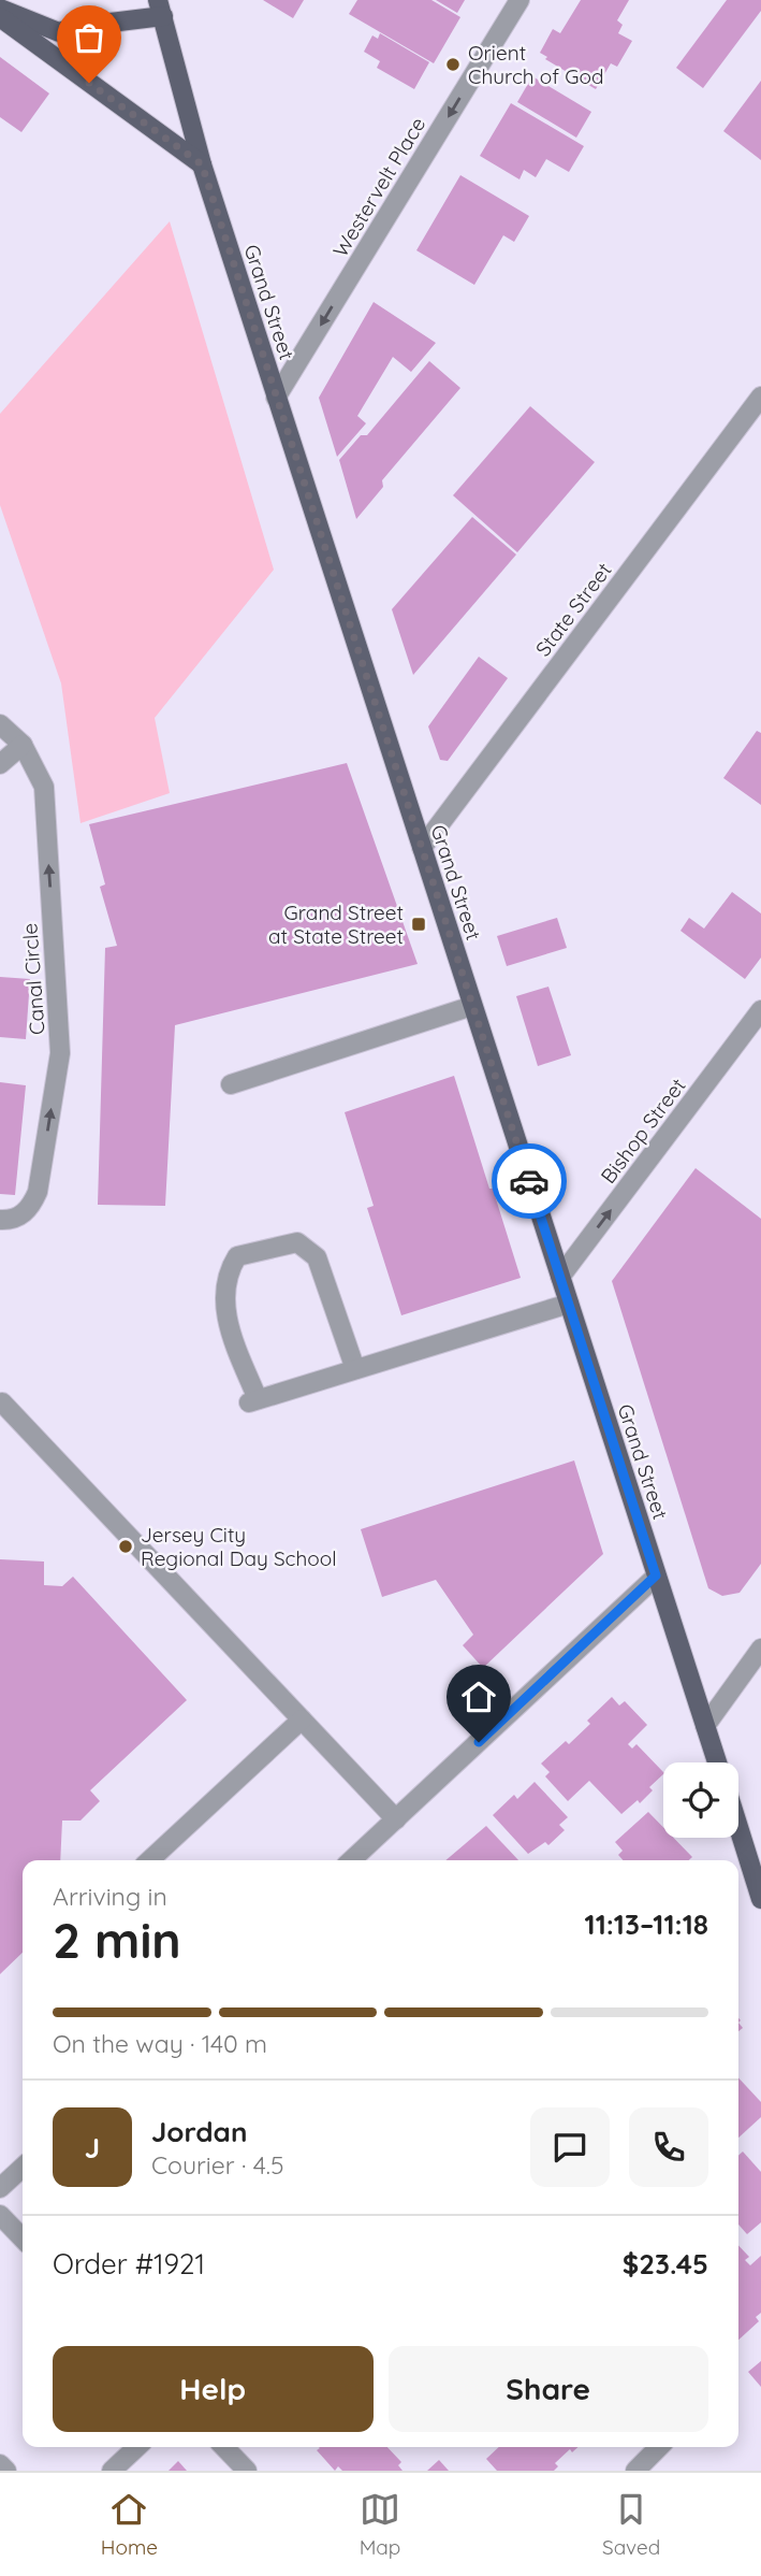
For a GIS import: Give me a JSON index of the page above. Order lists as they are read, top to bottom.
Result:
{
  "streets": {
    "main road": ["Grand Street"],
    "street": [
      "Westervelt Place",
      "State Street",
      "Canal Circle",
      "Bishop Street"
    ]
  },
  "crossings": [
    ["Westervelt Place", "Grand Street"],
    ["Grand Street", "State Street"],
    ["Grand Street", "Bishop Street"]
  ],
  "one_way": ["Westervelt Place", "Canal Circle", "Bishop Street"],
  "places": {
    "other": ["Orient Church of God", "Jersey City Regional Day School"],
    "transit": ["Grand Street at State Street"]
  },
  "page": {
    "heading": ["2 min", "Arriving in", "11:13–11:18"],
    "panel": [
      "Jordan",
      "Courier · 4.5",
      "Order #1921",
      "$23.45"
    ],
    "bar": "On the way · 140 m",
    "round": "J",
    "buttons": ["Help", "Share"],
    "tabs": ["Home", "Map", "Saved"]
  }
}
